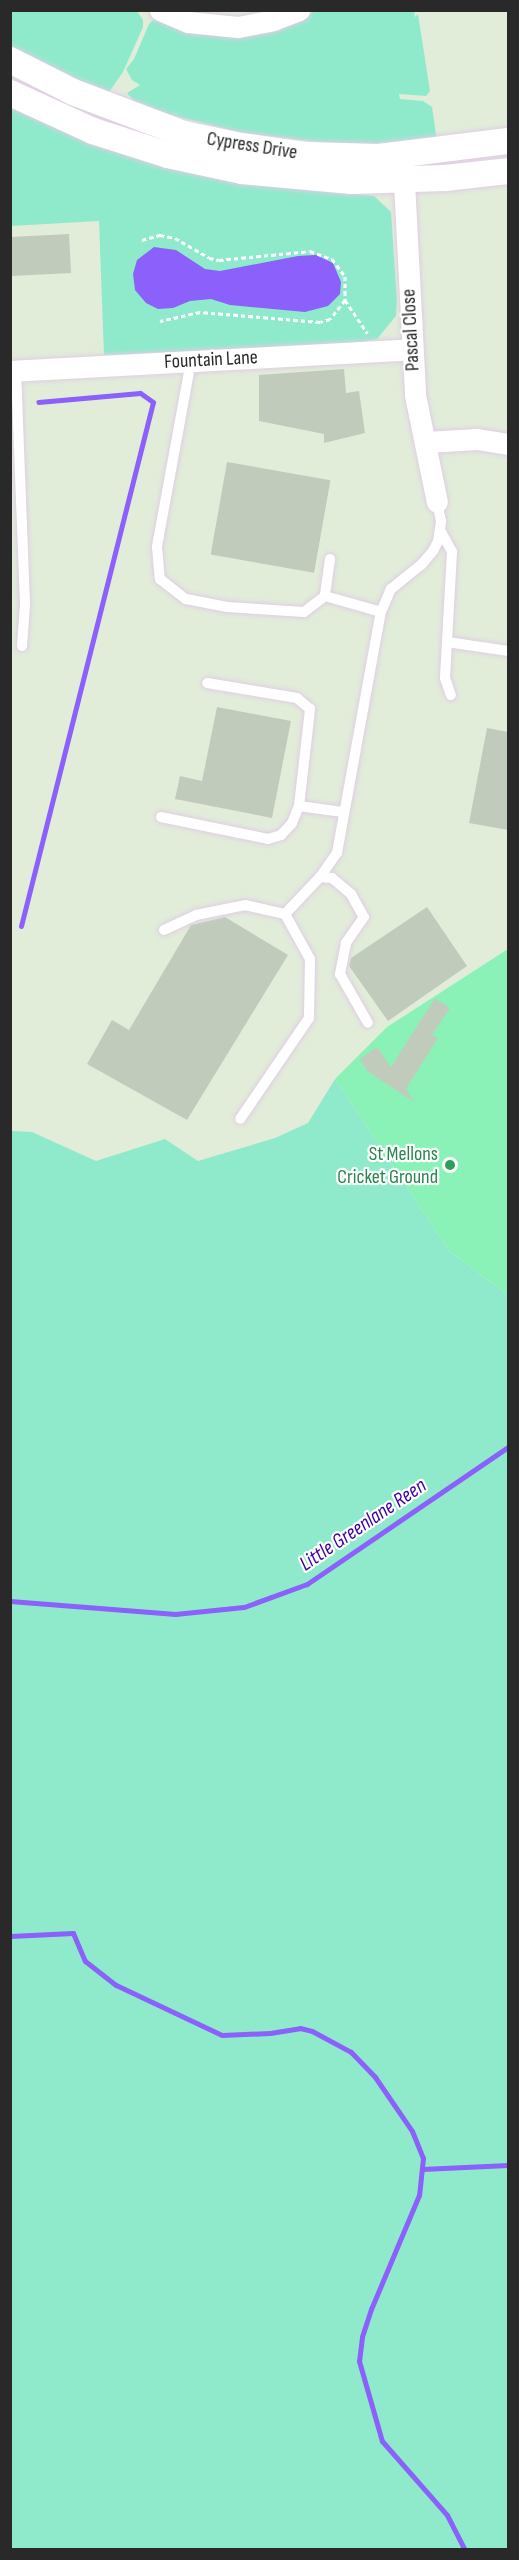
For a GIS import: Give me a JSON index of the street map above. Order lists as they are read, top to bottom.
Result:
{
  "streets": {
    "street": ["Cypress Drive", "Pascal Close", "Fountain Lane"]
  },
  "crossings": [
    ["Cypress Drive", "Pascal Close"],
    ["Pascal Close", "Fountain Lane"]
  ],
  "water": ["Little Greenlane Reen"],
  "places": ["St Mellons Cricket Ground"]
}
